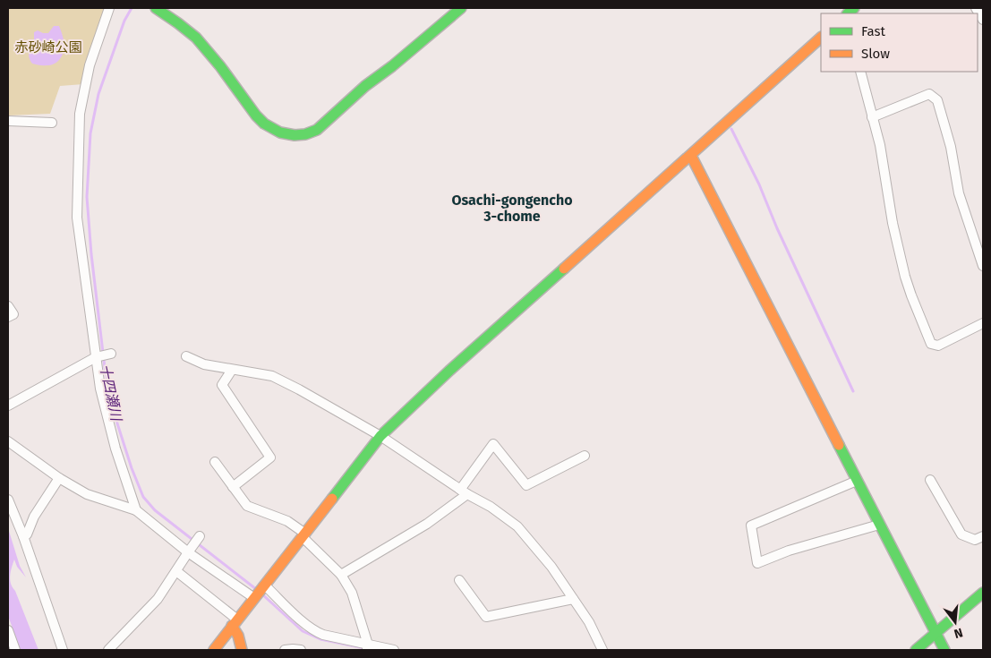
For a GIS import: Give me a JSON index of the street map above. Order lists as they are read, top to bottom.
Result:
{
  "districts": ["Osachi-gongencho 3-chome"],
  "water": ["十四瀬川"],
  "parks": ["赤砂崎公園"],
  "legend": ["Fast", "Slow"],
  "north": "bottom"
}
